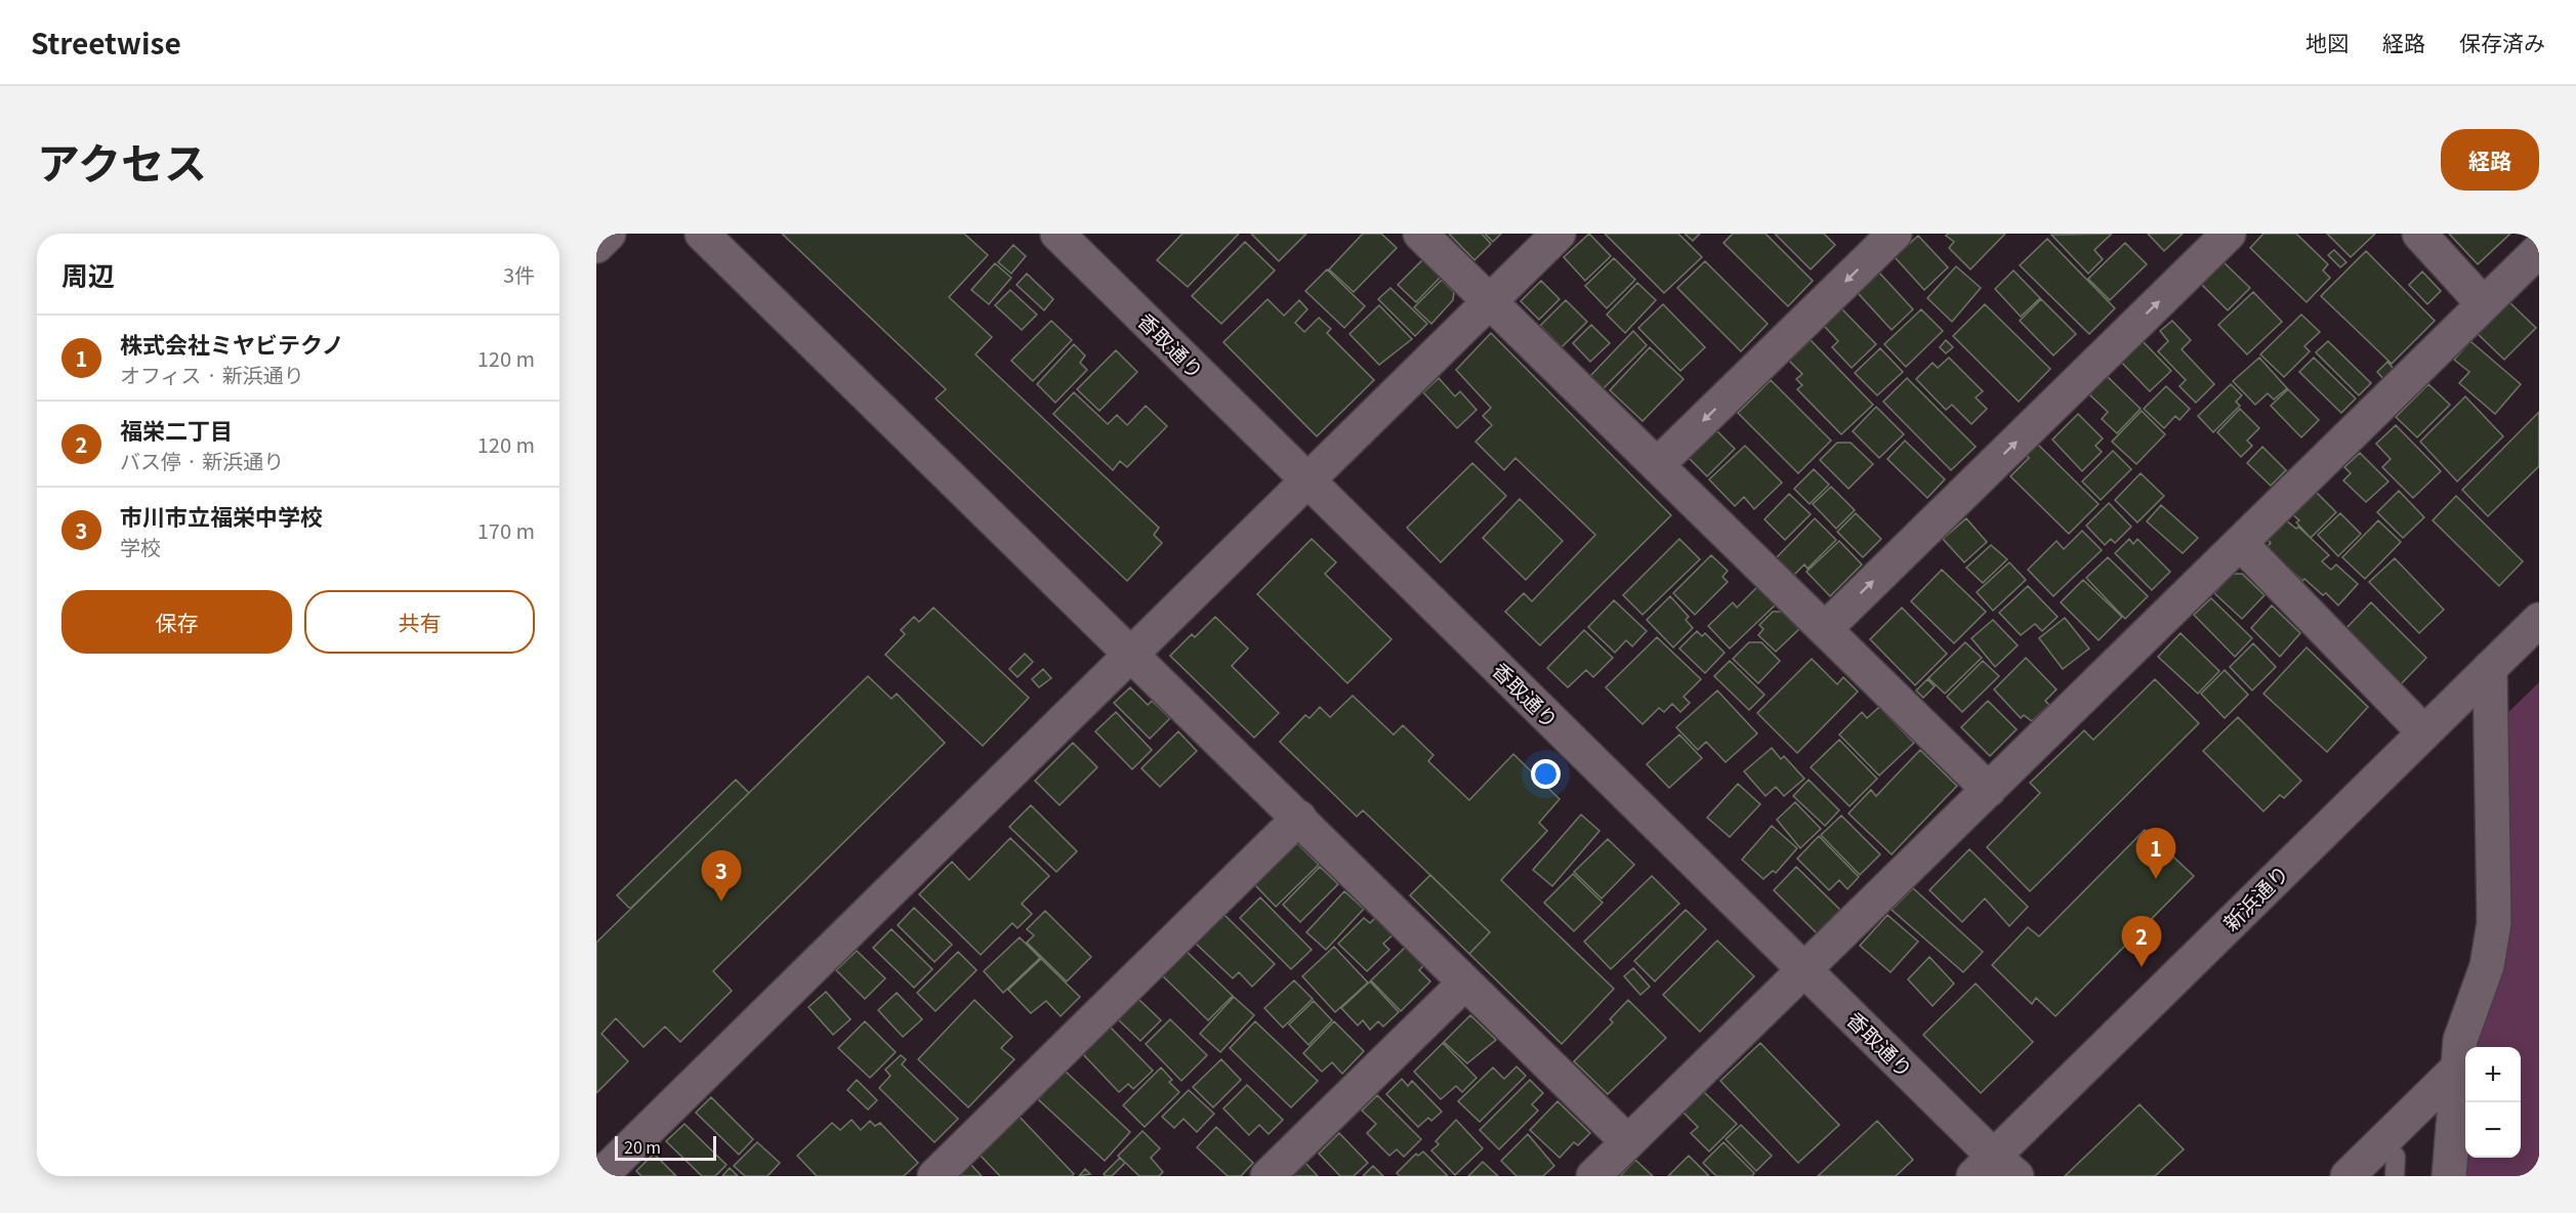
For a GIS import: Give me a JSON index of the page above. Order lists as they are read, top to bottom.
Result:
{
  "streets": {
    "street": ["香取通り", "新浜通り"]
  },
  "crossings": [
    ["香取通り", "新浜通り"]
  ],
  "scale_bar": "20 m",
  "page": {
    "header": "Streetwise",
    "nav": ["地図", "経路", "保存済み"],
    "title": "アクセス",
    "buttons": [
      "経路",
      ["保存", "共有"]
    ],
    "heading": ["周辺", "3件"],
    "list": [
      {
        "mark": "1",
        "name": "株式会社ミヤビテクノ",
        "note": "オフィス · 新浜通り",
        "value": "120 m"
      },
      {
        "mark": "2",
        "name": "福栄二丁目",
        "note": "バス停 · 新浜通り",
        "value": "120 m"
      },
      {
        "mark": "3",
        "name": "市川市立福栄中学校",
        "note": "学校",
        "value": "170 m"
      }
    ],
    "pins": ["1", "3", "2"],
    "map_buttons": ["+", "−"],
    "scale": "20 m"
  }
}
